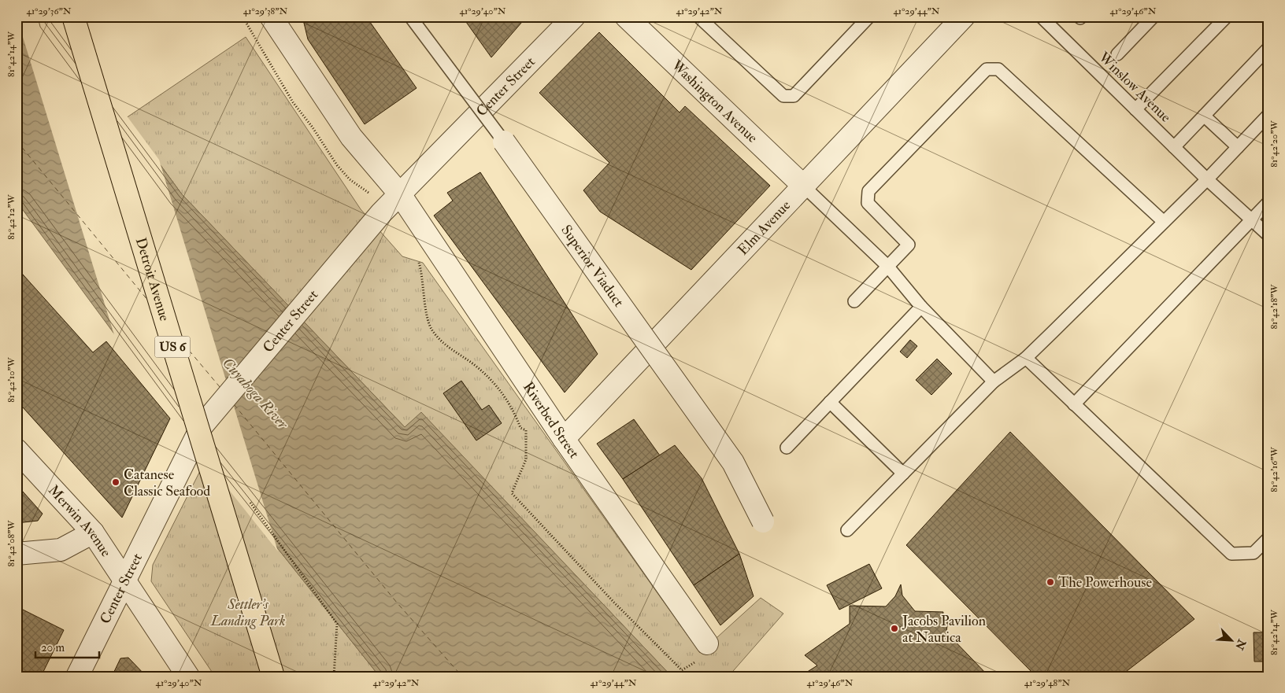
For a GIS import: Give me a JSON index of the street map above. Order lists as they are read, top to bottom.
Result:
{
  "streets": {
    "main road": ["Detroit Avenue", "US 6"],
    "street": [
      "Center Street",
      "Washington Avenue",
      "Elm Avenue",
      "Superior Viaduct",
      "Riverbed Street",
      "Merwin Avenue"
    ],
    "lane": ["Winslow Avenue"]
  },
  "crossings": [
    ["Center Street", "Riverbed Street"],
    ["Center Street", "Merwin Avenue"],
    ["Washington Avenue", "Elm Avenue"],
    ["Elm Avenue", "Riverbed Street"]
  ],
  "water": ["Cuyahoga River"],
  "parks": ["Settler's Landing Park"],
  "places": ["Catanese Classic Seafood", "The Powerhouse", "Jacobs Pavilion at Nautica"],
  "scale_bar": "20 m",
  "north": "bottom right",
  "coordinates": [
    "41°29'36\"N",
    "41°29'38\"N",
    "41°29'40\"N",
    "41°29'42\"N",
    "41°29'44\"N",
    "41°29'46\"N",
    "81°42'14\"W",
    "81°42'20\"W",
    "81°42'12\"W",
    "81°42'18\"W",
    "81°42'10\"W",
    "81°42'16\"W",
    "81°42'08\"W",
    "41°29'48\"N"
  ]
}
